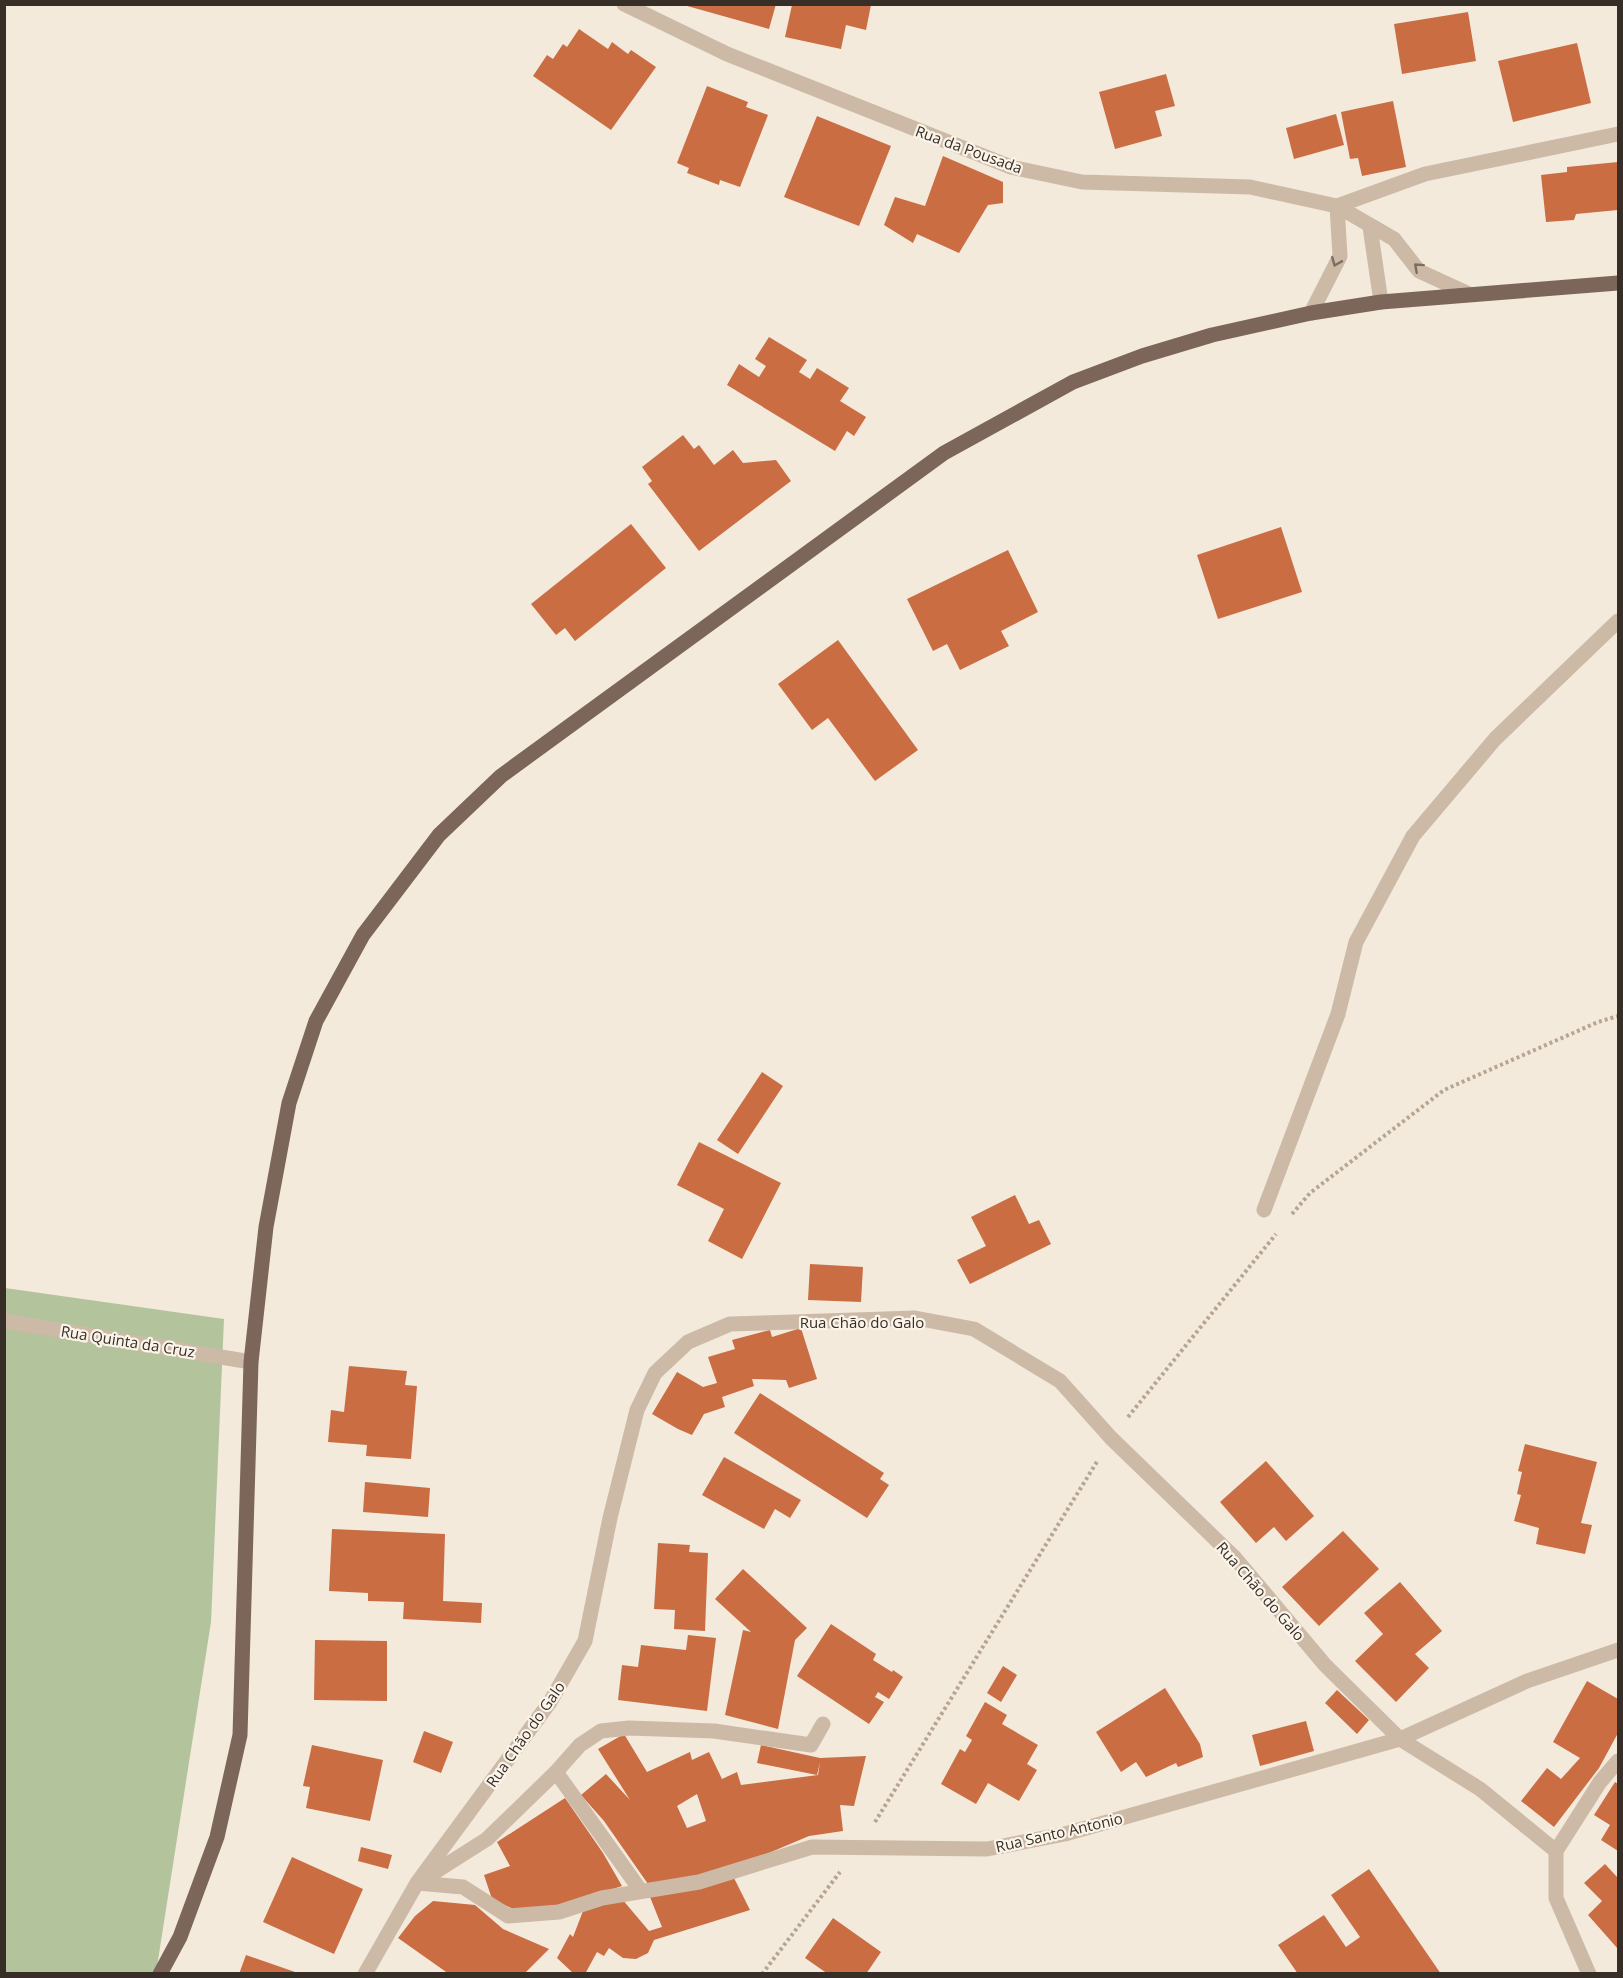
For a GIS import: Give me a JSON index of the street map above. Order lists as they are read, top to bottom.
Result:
{
  "streets": {
    "street": [
      "Rua da Pousada",
      "Rua Chão do Galo",
      "Rua Quinta da Cruz",
      "Rua Santo Antonio"
    ]
  },
  "crossings": [
    ["Rua Chão do Galo", "Rua Santo Antonio"]
  ]
}
